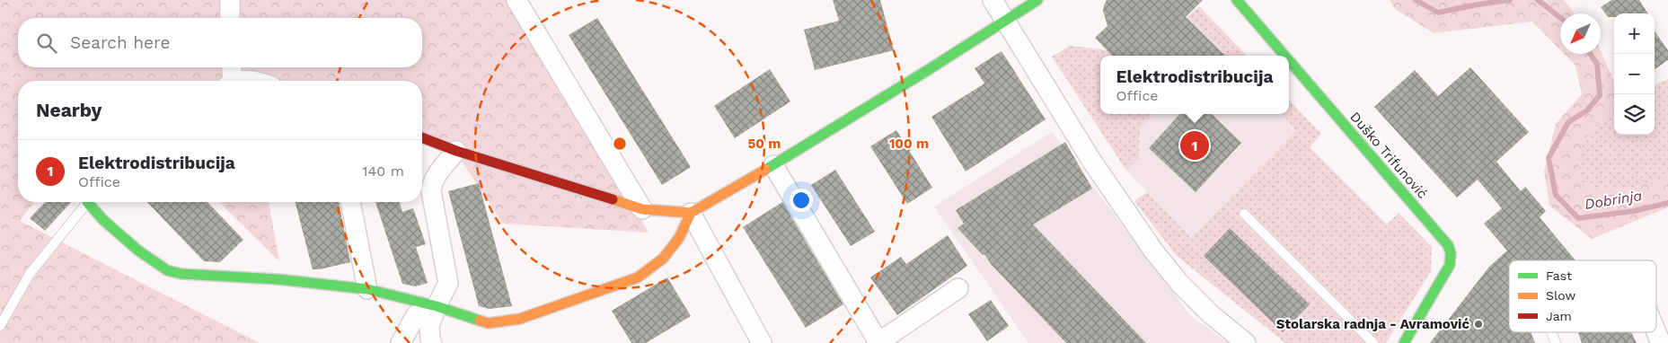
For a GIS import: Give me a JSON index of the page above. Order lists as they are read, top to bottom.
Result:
{
  "streets": {
    "street": ["Duško Trifunović"]
  },
  "water": ["Dobrinja"],
  "places": ["Stolarska radnja - Avramović"],
  "legend": ["Fast", "Slow", "Jam"],
  "north": "bottom left",
  "page": {
    "map_buttons": ["+", "−"],
    "search": "Search here",
    "popup": ["Elektrodistribucija", "Office"],
    "heading": "Nearby",
    "pins": "1",
    "list": [
      {
        "mark": "1",
        "name": "Elektrodistribucija",
        "note": "Office",
        "value": "140 m"
      }
    ]
  },
  "rings": ["50 m", "100 m"]
}
